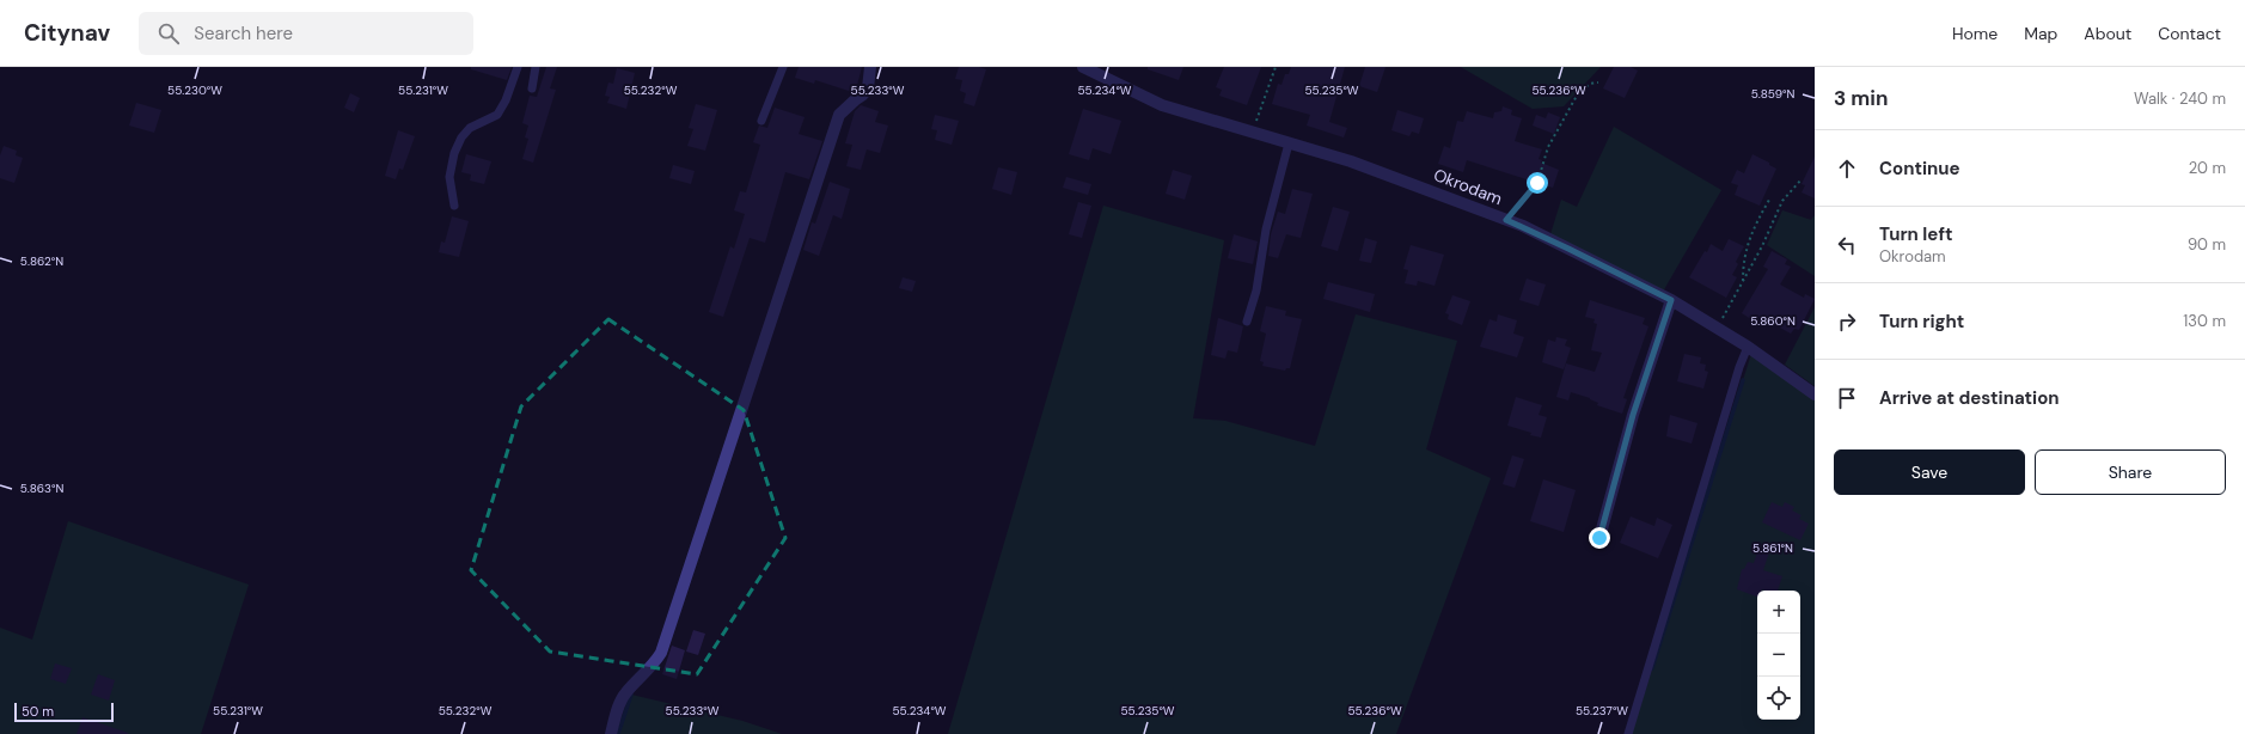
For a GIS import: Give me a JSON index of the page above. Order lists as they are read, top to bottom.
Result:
{
  "streets": {
    "street": ["Okrodam"]
  },
  "scale_bar": "50 m",
  "page": {
    "header": "Citynav",
    "search": "Search here",
    "nav": [
      "Home",
      "Map",
      "About",
      "Contact"
    ],
    "heading": ["3 min", "Walk · 240 m"],
    "list": [
      ["Continue", "20 m"],
      ["Turn left", "Okrodam", "90 m"],
      ["Turn right", "130 m"],
      "Arrive at destination"
    ],
    "buttons": ["Save", "Share"],
    "map_buttons": ["+", "−"],
    "scale": "50 m"
  },
  "coordinates": [
    "55.230°W",
    "55.231°W",
    "55.232°W",
    "55.233°W",
    "55.234°W",
    "55.235°W",
    "55.236°W",
    "5.859°N",
    "5.862°N",
    "5.860°N",
    "5.863°N",
    "5.861°N",
    "55.237°W"
  ]
}
